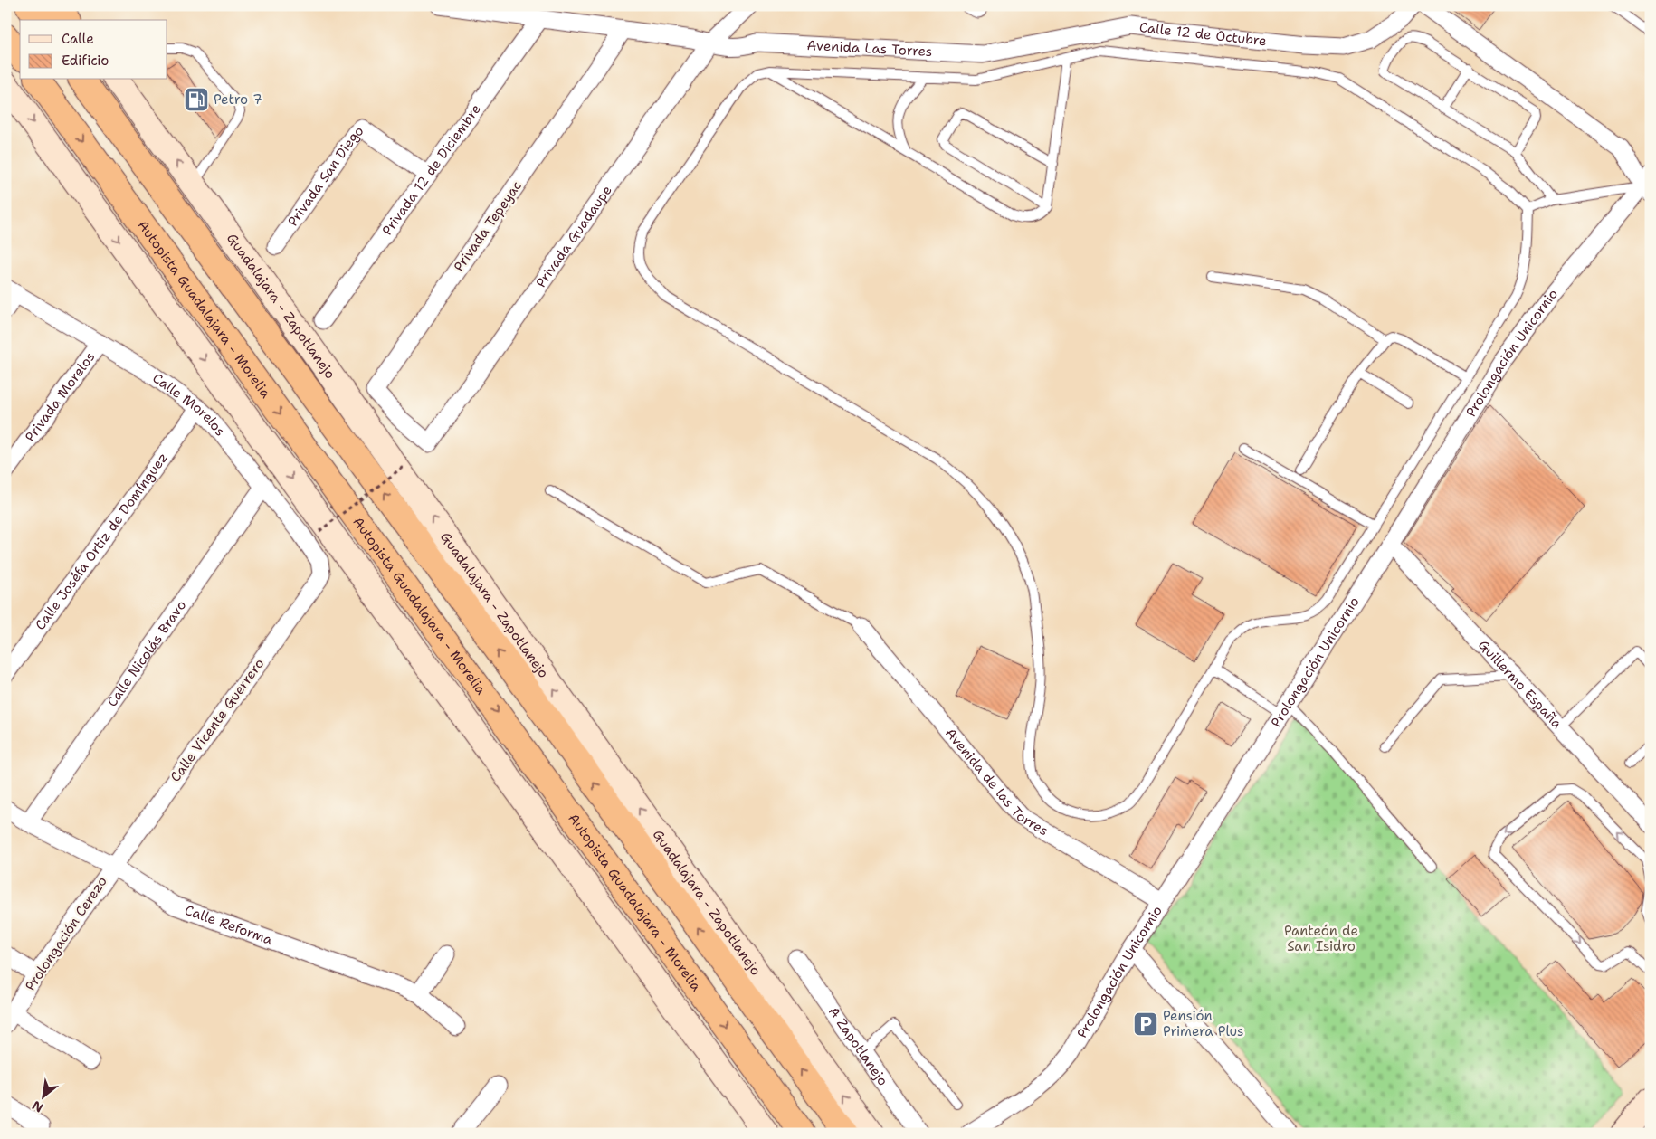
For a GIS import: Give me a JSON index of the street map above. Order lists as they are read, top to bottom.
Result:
{
  "streets": {
    "highway": ["Autopista Guadalajara - Morelia"],
    "street": [
      "Calle 12 de Octubre",
      "Avenida Las Torres",
      "Privada 12 de Diciembre",
      "Privada San Diego",
      "Privada Tepeyac",
      "Privada Guadaupe",
      "Guadalajara - Zapotlanejo",
      "Prolongación Unicornio",
      "Privada Morelos",
      "Calle Morelos",
      "Calle Joséfa Ortiz de Domínguez",
      "Calle Nicolás Bravo",
      "Guillermo España",
      "Calle Vicente Guerrero",
      "Avenida de las Torres",
      "Calle Reforma",
      "Prolongación Cerezo",
      "A Zapotlanejo"
    ]
  },
  "crossings": [
    ["Calle 12 de Octubre", "Avenida Las Torres"],
    ["Avenida Las Torres", "Privada 12 de Diciembre"],
    ["Avenida Las Torres", "Privada Tepeyac"],
    ["Avenida Las Torres", "Privada Guadaupe"],
    ["Privada 12 de Diciembre", "Privada San Diego"],
    ["Privada Tepeyac", "Privada Guadaupe"],
    ["Prolongación Unicornio", "Guillermo España"],
    ["Prolongación Unicornio", "Avenida de las Torres"],
    ["Privada Morelos", "Calle Morelos"],
    ["Calle Morelos", "Calle Joséfa Ortiz de Domínguez"],
    ["Calle Morelos", "Calle Nicolás Bravo"],
    ["Calle Morelos", "Calle Vicente Guerrero"],
    ["Calle Nicolás Bravo", "Calle Reforma"],
    ["Calle Vicente Guerrero", "Calle Reforma"],
    ["Calle Vicente Guerrero", "Prolongación Cerezo"],
    ["Calle Reforma", "Prolongación Cerezo"]
  ],
  "parks": ["Panteón de San Isidro"],
  "places": {
    "fuel station": ["Petro 7"],
    "parking": ["Pensión Primera Plus"]
  },
  "legend": ["Calle", "Edificio"],
  "north": "bottom left"
}
